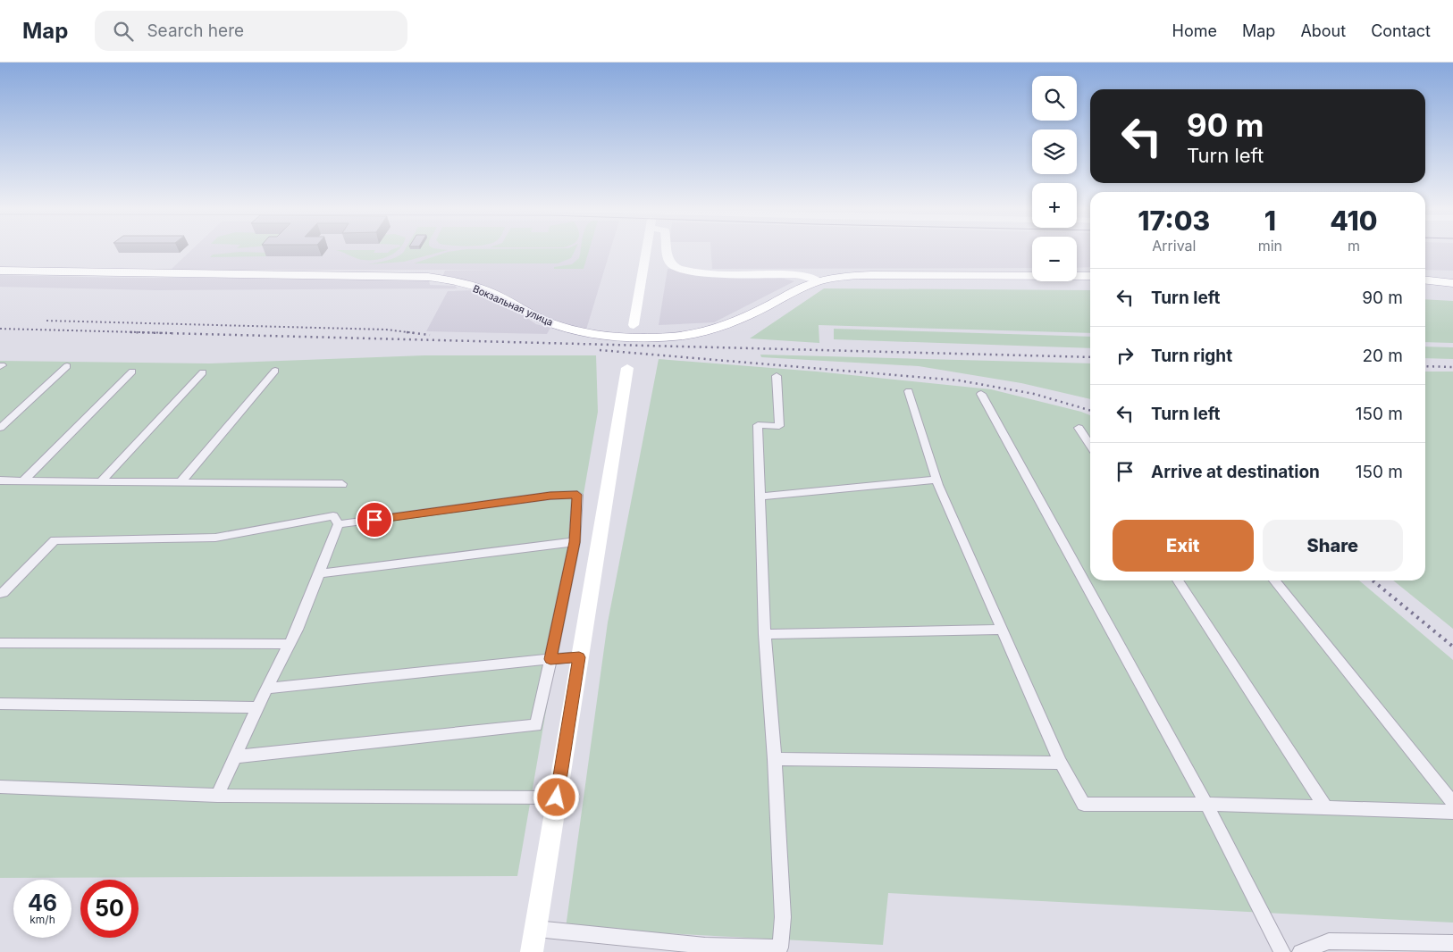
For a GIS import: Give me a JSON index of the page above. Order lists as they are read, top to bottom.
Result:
{
  "streets": {
    "main road": ["Вокзальная улица"]
  },
  "page": {
    "header": "Map",
    "search": "Search here",
    "nav": [
      "Home",
      "Map",
      "About",
      "Contact"
    ],
    "map_buttons": ["+", "−"],
    "turn": ["90 m", "Turn left"],
    "eta": [
      "17:03",
      "Arrival",
      "1",
      "min",
      "410",
      "m"
    ],
    "list": [
      {
        "name": "Turn left",
        "value": "90 m"
      },
      {
        "name": "Turn right",
        "value": "20 m"
      },
      {
        "name": "Turn left",
        "value": "150 m"
      },
      {
        "name": "Arrive at destination",
        "value": "150 m"
      }
    ],
    "buttons": ["Exit", "Share"],
    "speed": "46 km/h",
    "limit": "50"
  }
}
